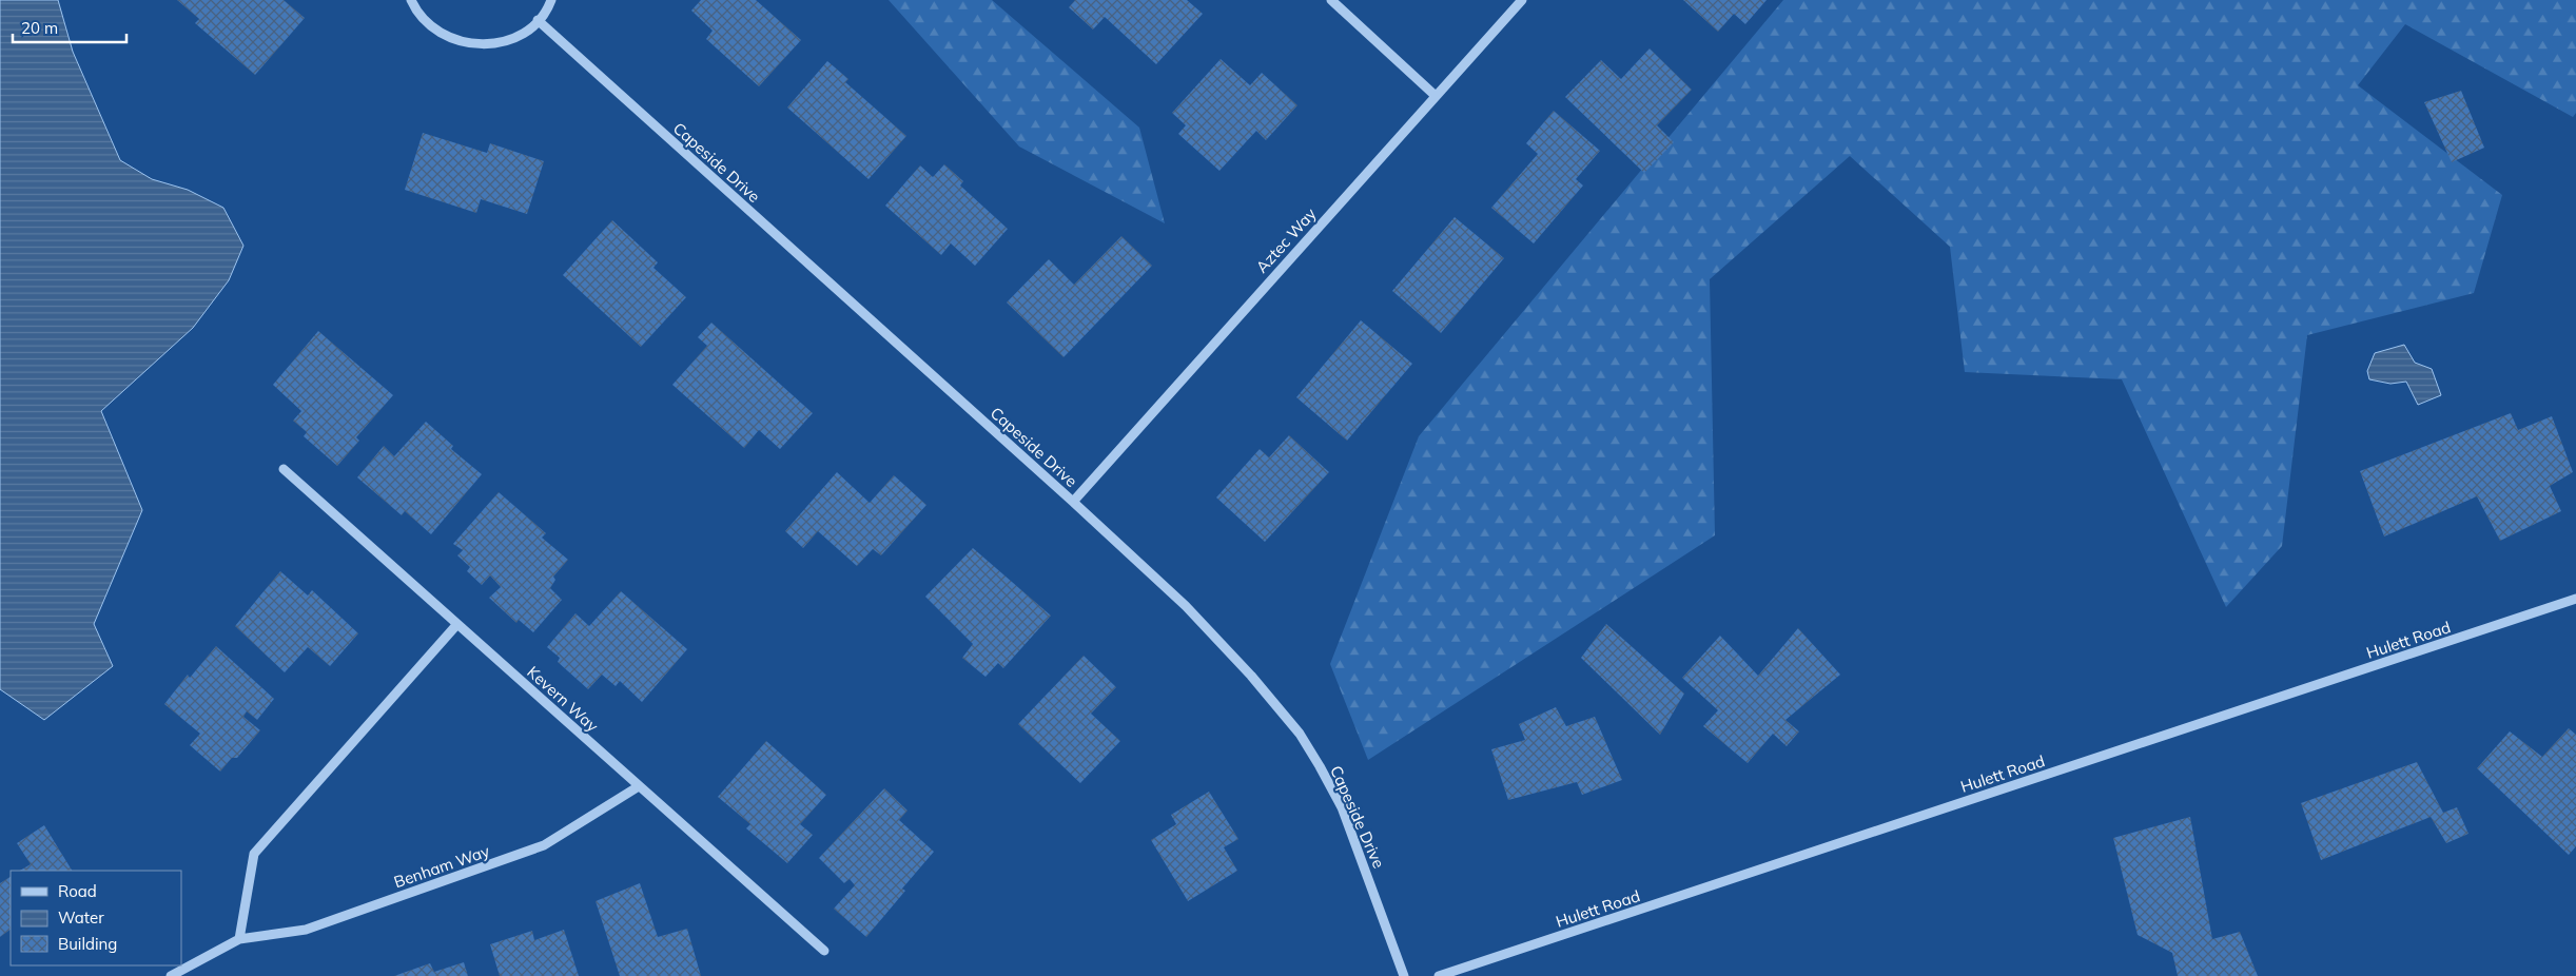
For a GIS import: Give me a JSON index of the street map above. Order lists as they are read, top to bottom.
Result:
{
  "streets": {
    "street": [
      "Capeside Drive",
      "Aztec Way",
      "Hulett Road",
      "Kevern Way",
      "Benham Way"
    ]
  },
  "crossings": [
    ["Capeside Drive", "Aztec Way"],
    ["Kevern Way", "Benham Way"]
  ],
  "legend": ["Road", "Water", "Building"],
  "scale_bar": "20 m"
}
